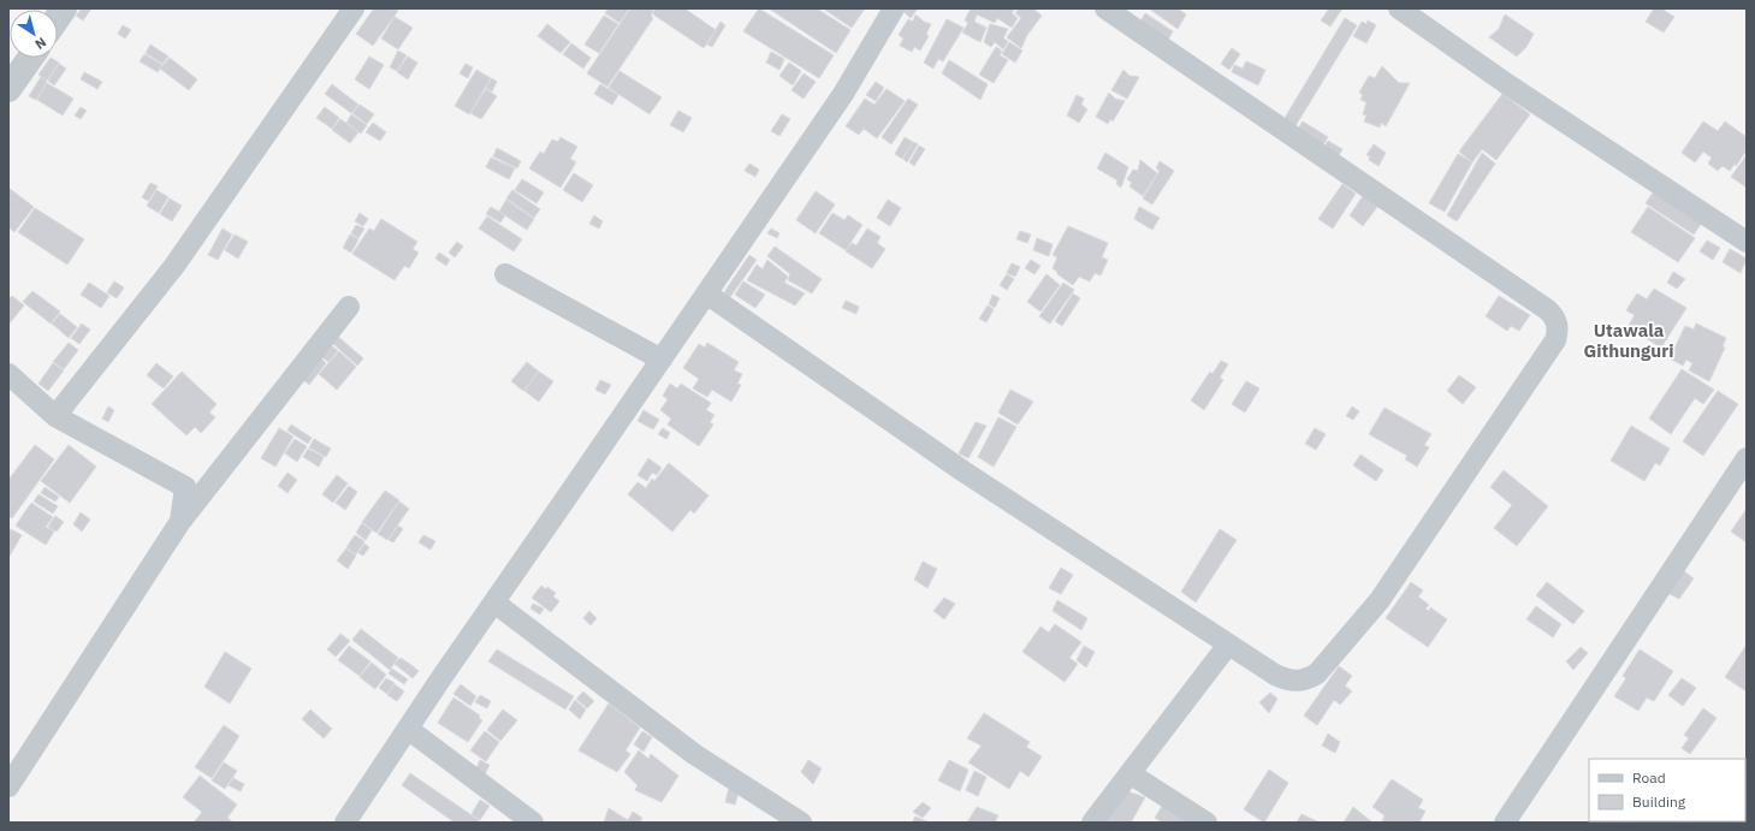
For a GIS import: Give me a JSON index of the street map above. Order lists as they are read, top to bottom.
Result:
{
  "districts": ["Utawala Githunguri"],
  "legend": ["Road", "Building"],
  "north": "bottom right"
}
